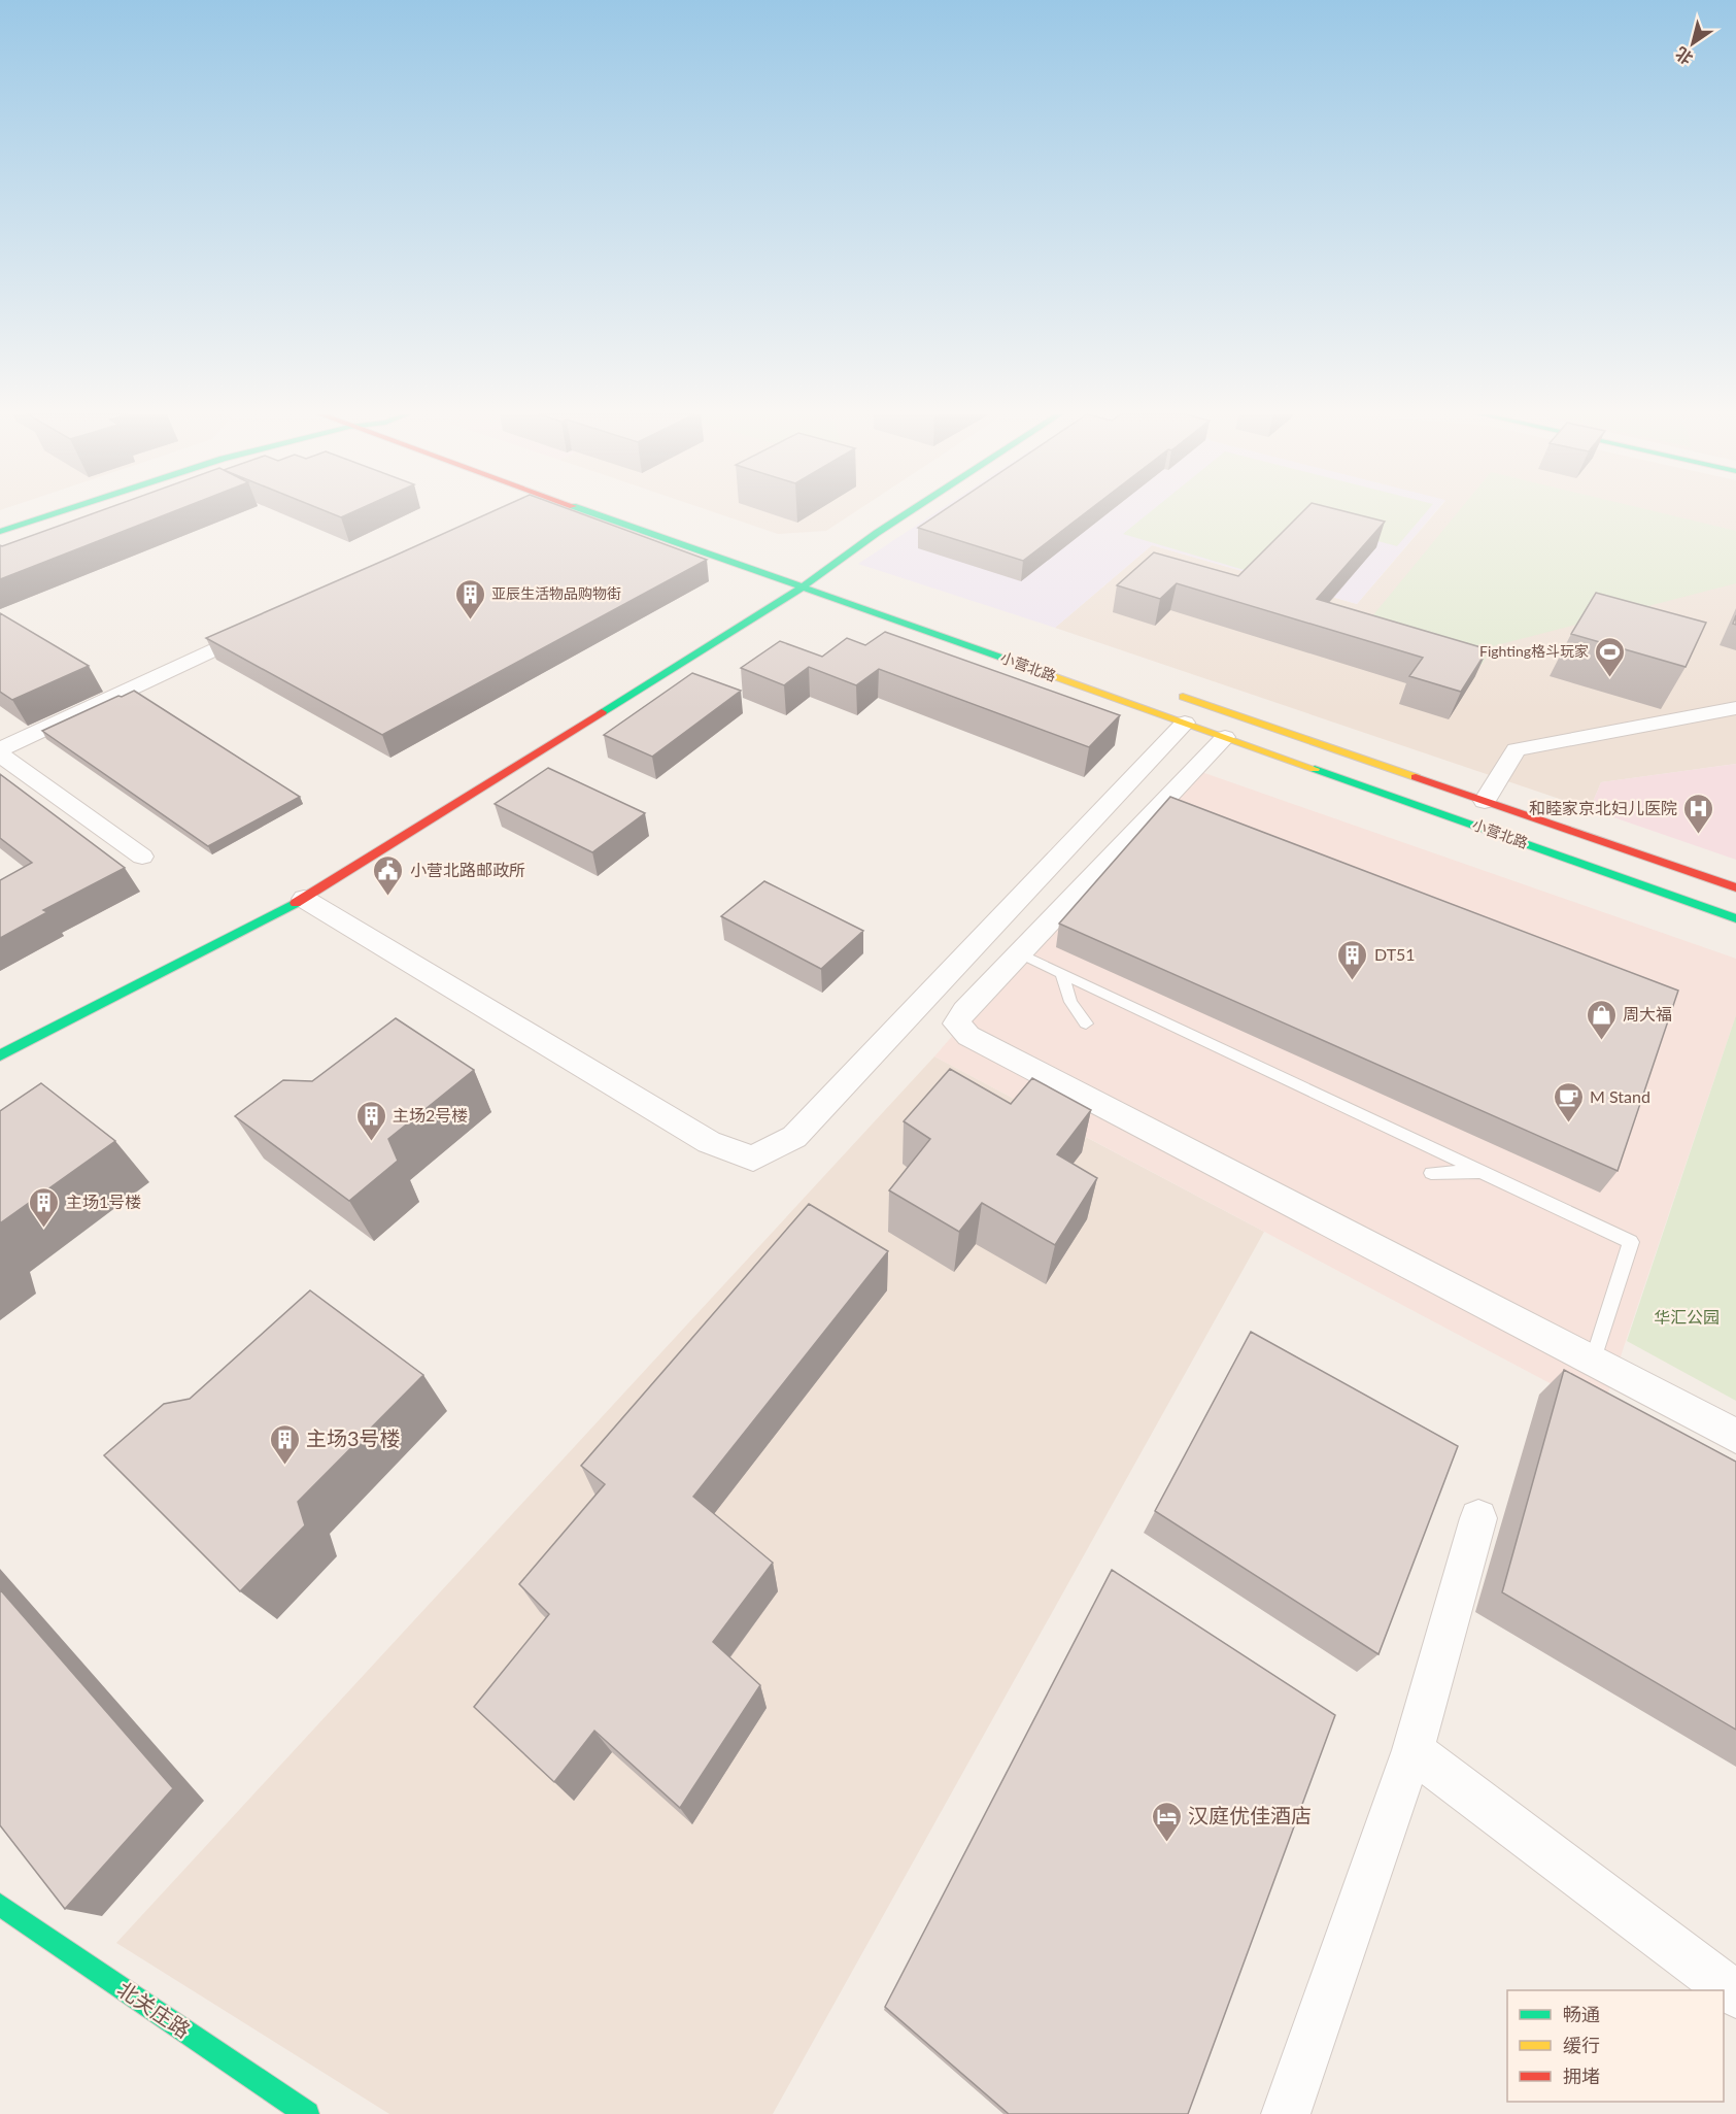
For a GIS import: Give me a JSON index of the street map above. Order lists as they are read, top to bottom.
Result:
{
  "streets": {
    "street": ["小营北路", "北关庄路"]
  },
  "parks": ["华汇公园"],
  "places": {
    "building": [
      "亚辰生活物品购物街",
      "DT51",
      "主场2号楼",
      "主场1号楼",
      "主场3号楼"
    ],
    "sports": ["Fighting格斗玩家"],
    "hospital": ["和睦家京北妇儿医院"],
    "public building": ["小营北路邮政所"],
    "shop": ["周大福"],
    "cafe": ["M Stand"],
    "hotel": ["汉庭优佳酒店"]
  },
  "legend": ["畅通", "缓行", "拥堵"],
  "north": "bottom left"
}
